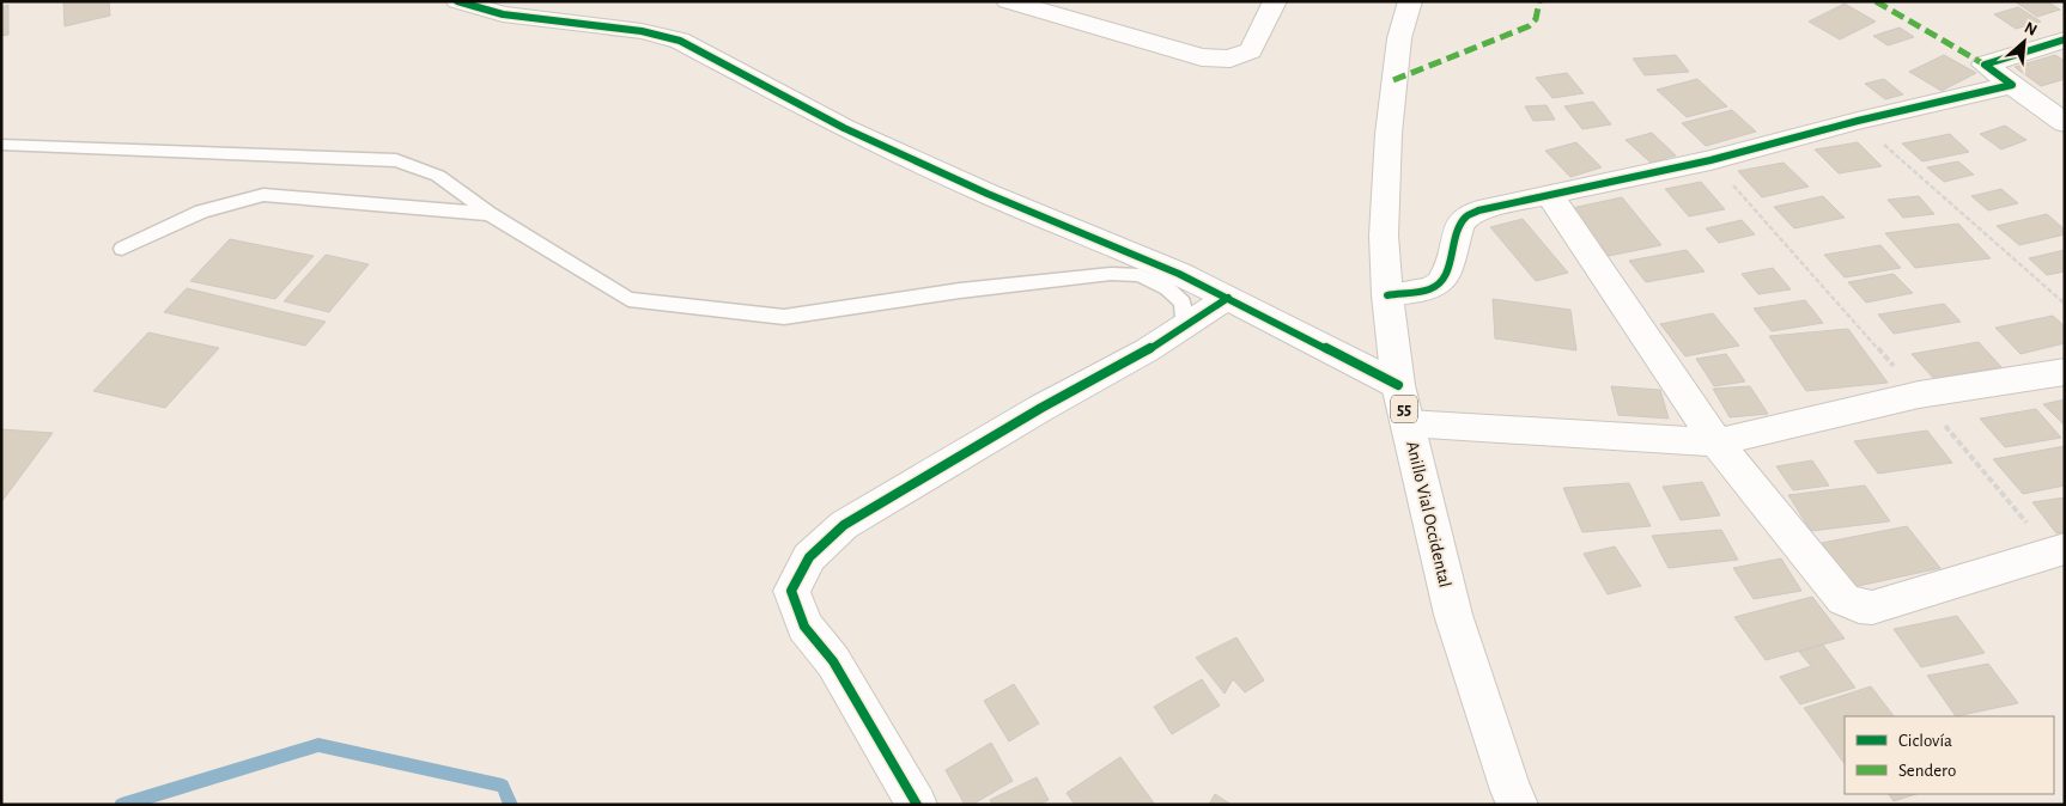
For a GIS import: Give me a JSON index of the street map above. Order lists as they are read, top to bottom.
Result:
{
  "streets": {
    "main road": ["55", "Anillo Vial Occidental"]
  },
  "legend": ["Ciclovía", "Sendero"],
  "north": "top right"
}
